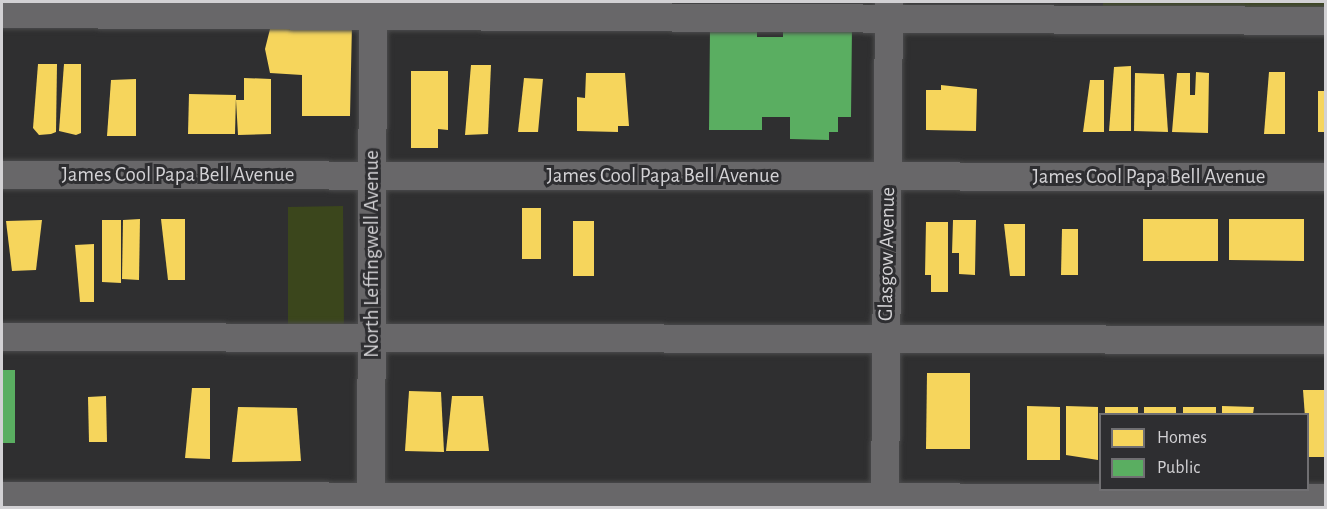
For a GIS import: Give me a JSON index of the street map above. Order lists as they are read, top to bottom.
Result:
{
  "streets": {
    "street": ["James Cool Papa Bell Avenue", "North Leffingwell Avenue", "Glasgow Avenue"]
  },
  "crossings": [
    ["James Cool Papa Bell Avenue", "North Leffingwell Avenue"],
    ["James Cool Papa Bell Avenue", "Glasgow Avenue"]
  ],
  "legend": ["Homes", "Public"]
}
